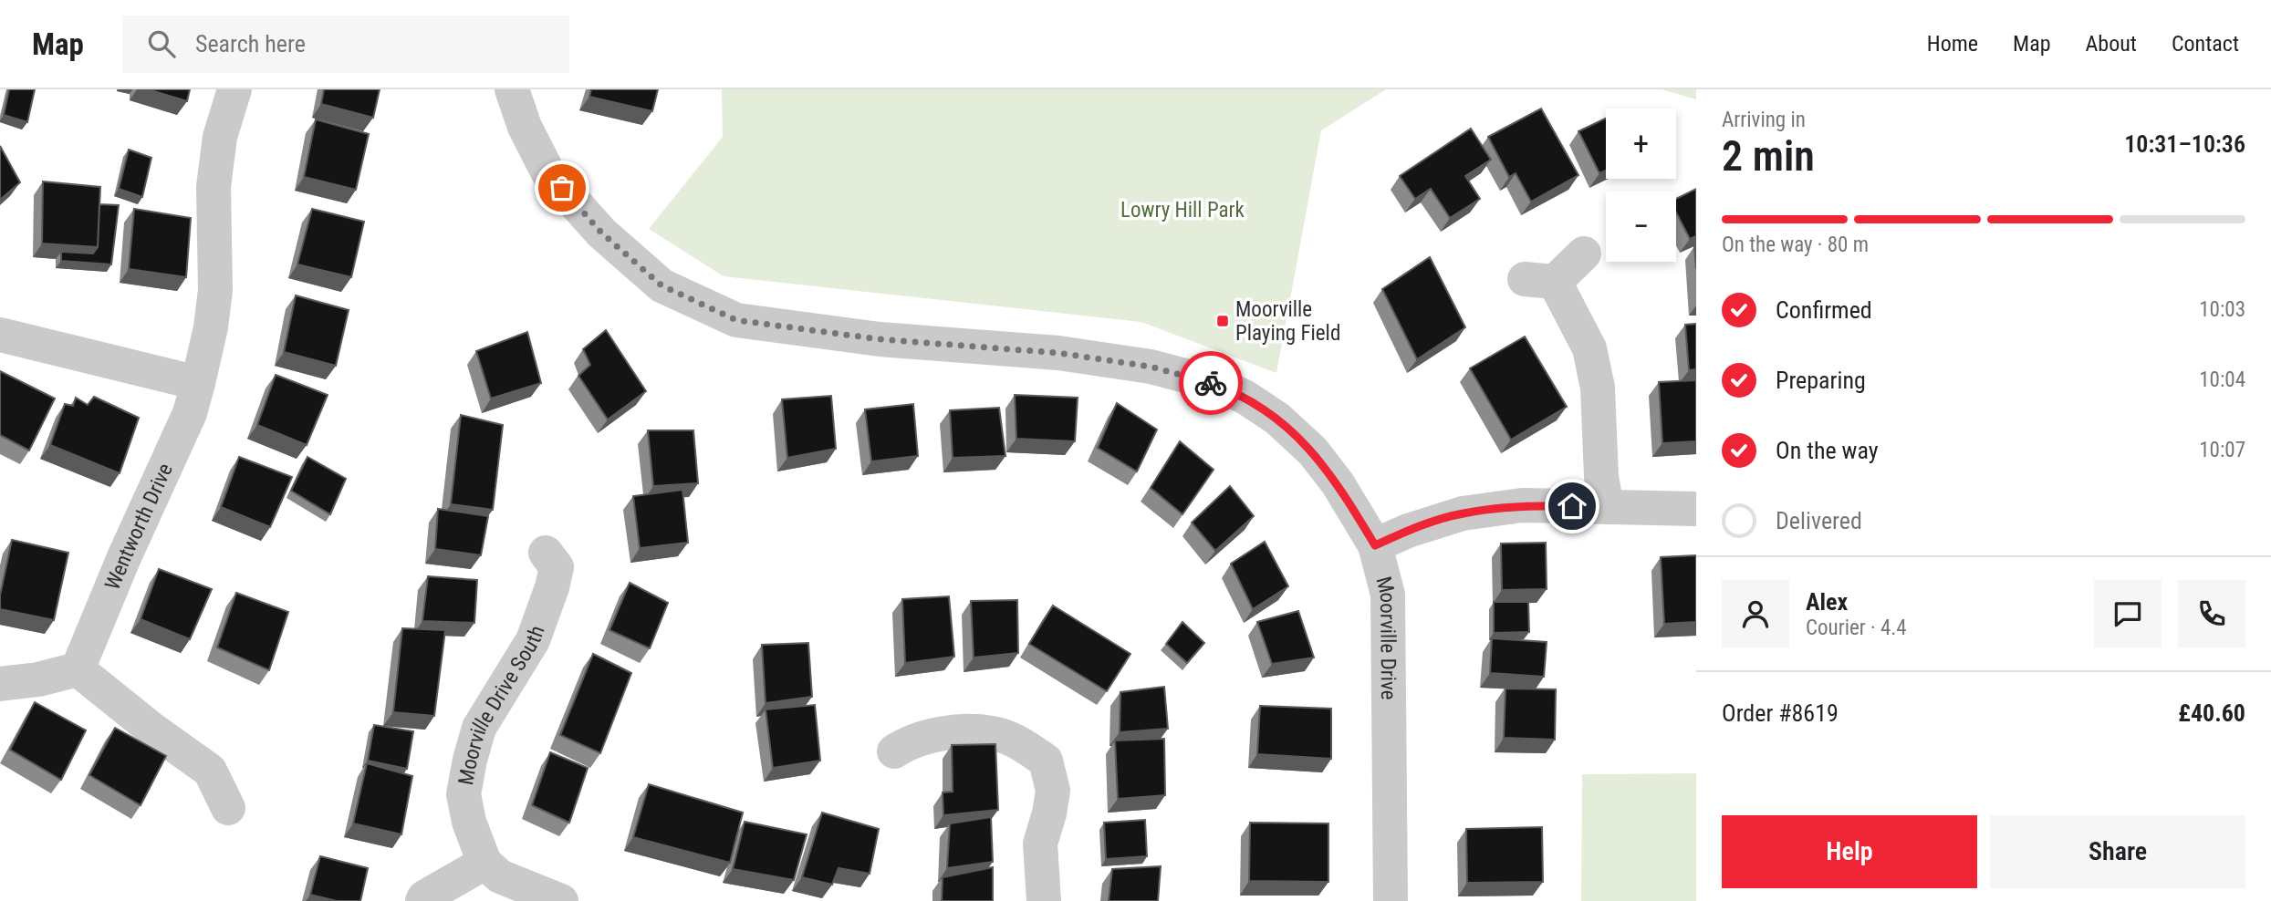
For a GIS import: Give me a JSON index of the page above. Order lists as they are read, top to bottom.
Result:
{
  "streets": {
    "street": ["Wentworth Drive", "Moorville Drive", "Moorville Drive South"]
  },
  "parks": ["Lowry Hill Park"],
  "places": {
    "transit": ["Moorville Playing Field"]
  },
  "page": {
    "header": "Map",
    "search": "Search here",
    "nav": [
      "Home",
      "Map",
      "About",
      "Contact"
    ],
    "heading": ["2 min", "Arriving in", "10:31–10:36"],
    "panel": [
      "Alex",
      "Courier · 4.4",
      "Order #8619",
      "£40.60"
    ],
    "map_buttons": ["+", "−"],
    "bar": "On the way · 80 m",
    "list": [
      ["Confirmed", "10:03"],
      ["Preparing", "10:04"],
      ["On the way", "10:07"],
      "Delivered"
    ],
    "buttons": ["Help", "Share"]
  }
}
